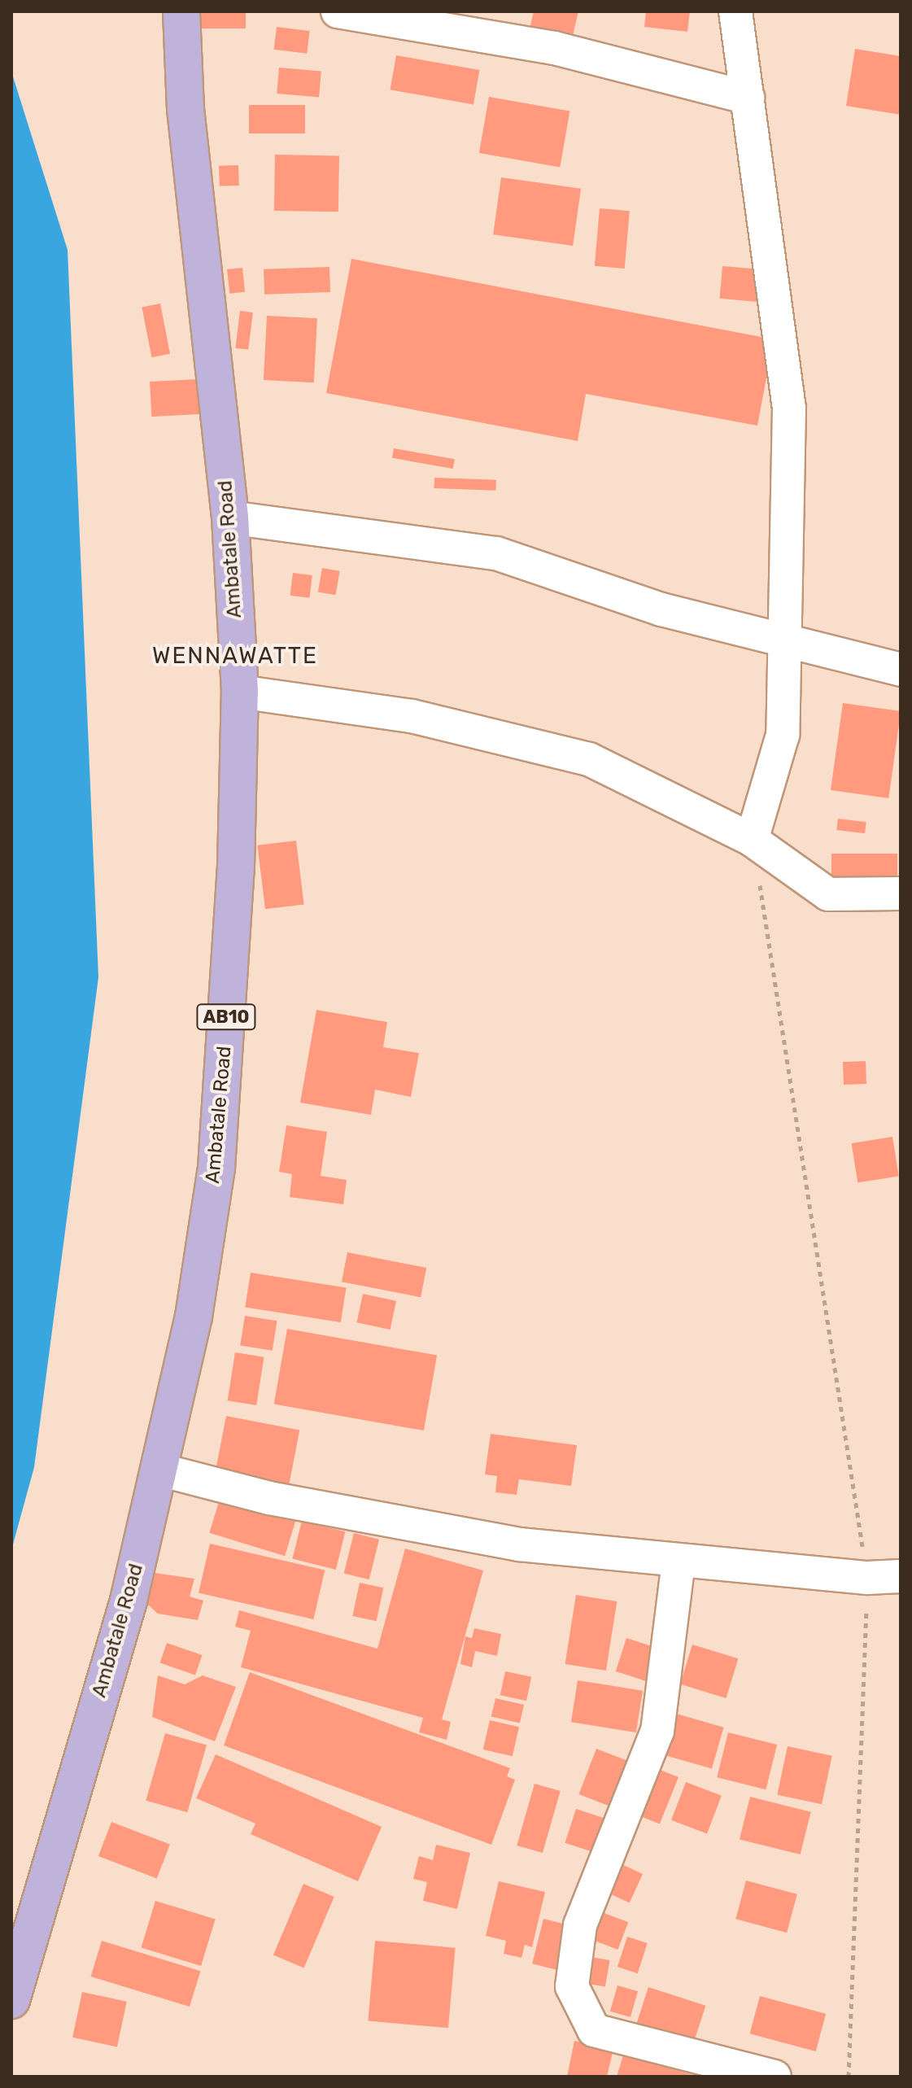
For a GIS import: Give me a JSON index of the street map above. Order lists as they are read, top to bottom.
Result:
{
  "streets": {
    "main road": ["Ambatale Road", "AB10"]
  },
  "districts": ["WENNAWATTE"]
}
